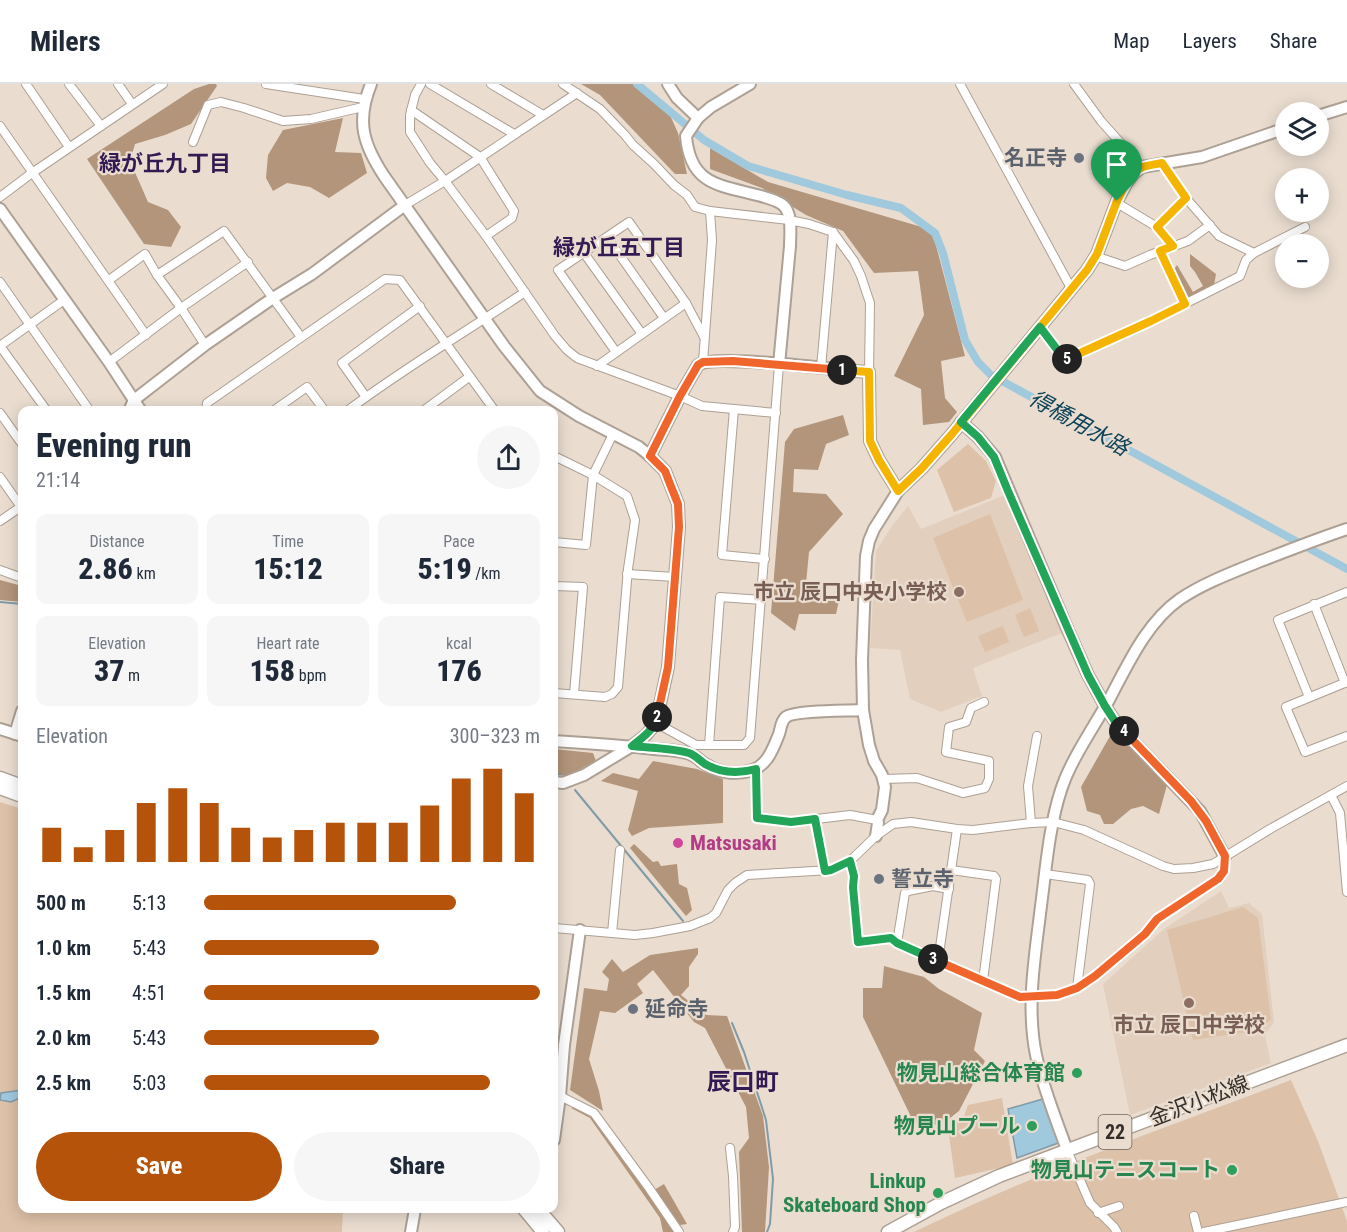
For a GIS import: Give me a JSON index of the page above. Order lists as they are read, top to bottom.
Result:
{
  "streets": {
    "main road": ["金沢小松線", "22"]
  },
  "districts": ["緑が丘九丁目", "緑が丘五丁目", "辰口町"],
  "water": ["得橋用水路"],
  "places": [
    "名正寺",
    "市立 辰口中央小学校",
    "Matsusaki",
    "誓立寺",
    "市立 辰口中学校",
    "延命寺",
    "物見山総合体育館",
    "物見山プール",
    "物見山テニスコート",
    "Linkup Skateboard Shop"
  ],
  "page": {
    "header": "Milers",
    "nav": ["Map", "Layers", "Share"],
    "map_buttons": ["+", "−"],
    "pins": [
      "5",
      "1",
      "2",
      "4",
      "3"
    ],
    "heading": ["Evening run", "21:14"],
    "stats": [
      ["Distance", "2.86 km"],
      ["Time", "15:12"],
      ["Pace", "5:19 /km"],
      ["Elevation", "37 m"],
      ["Heart rate", "158 bpm"],
      ["kcal", "176"]
    ],
    "chart": ["Elevation", "300–323 m"],
    "list": [
      {
        "name": "500 m",
        "note": "5:13"
      },
      {
        "name": "1.0 km",
        "note": "5:43"
      },
      {
        "name": "1.5 km",
        "note": "4:51"
      },
      {
        "name": "2.0 km",
        "note": "5:43"
      },
      {
        "name": "2.5 km",
        "note": "5:03"
      }
    ],
    "buttons": ["Save", "Share"]
  }
}
